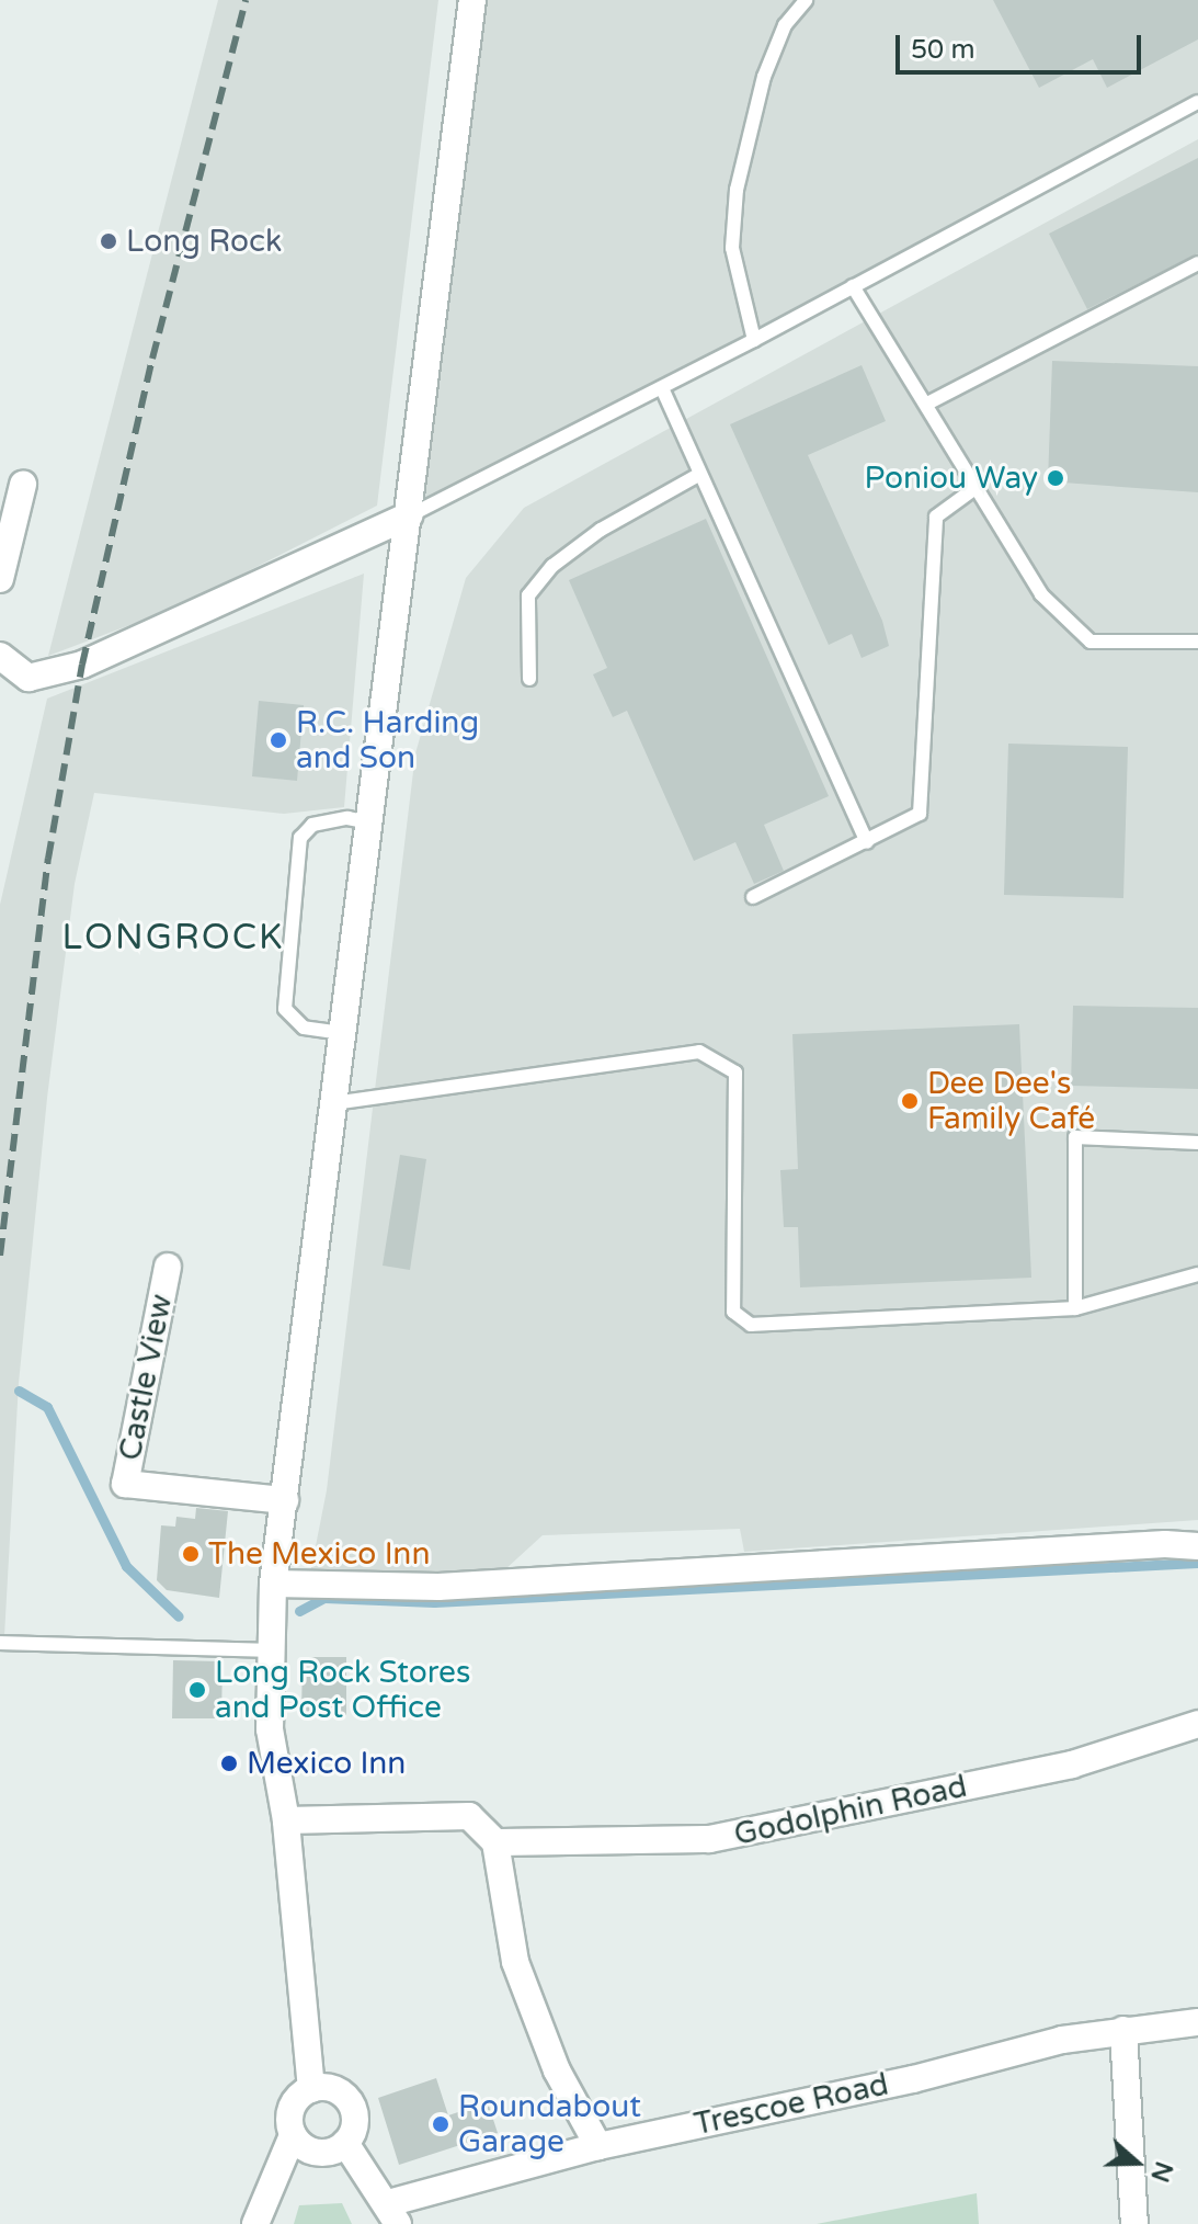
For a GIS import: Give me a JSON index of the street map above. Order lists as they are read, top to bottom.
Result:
{
  "streets": {
    "street": ["Castle View", "Godolphin Road", "Trescoe Road"]
  },
  "districts": ["LONGROCK"],
  "places": [
    "Long Rock",
    "Poniou Way",
    "R.C. Harding and Son",
    "Dee Dee's Family Café",
    "The Mexico Inn",
    "Long Rock Stores and Post Office",
    "Mexico Inn",
    "Roundabout Garage"
  ],
  "scale_bar": "50 m",
  "north": "right"
}
